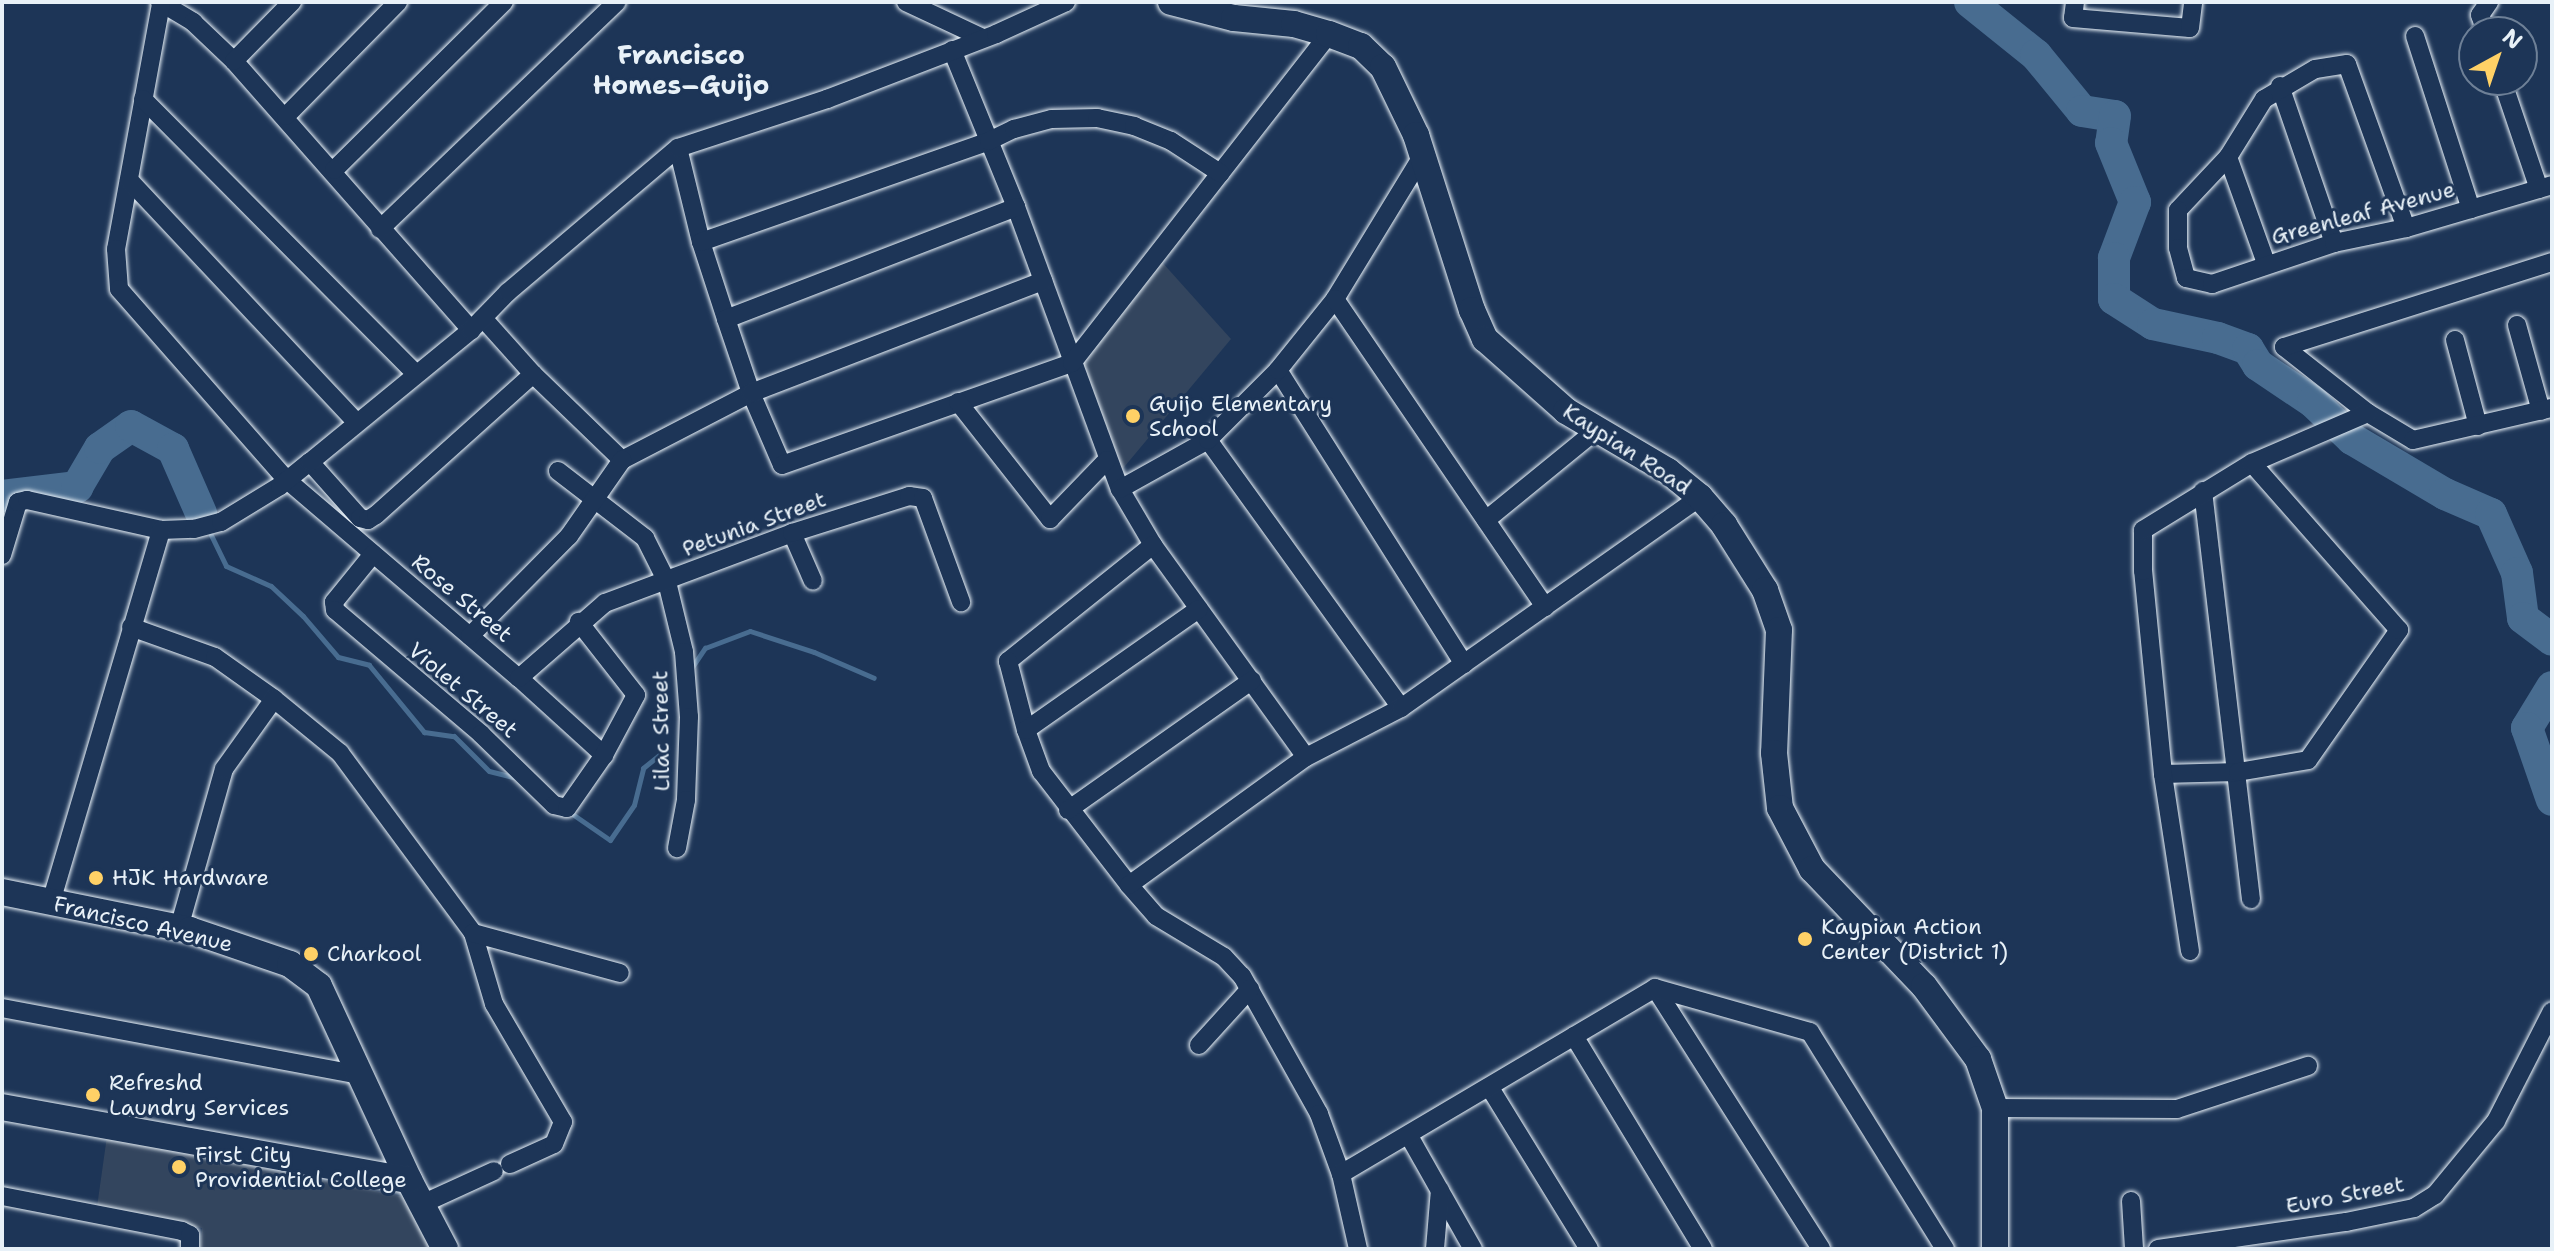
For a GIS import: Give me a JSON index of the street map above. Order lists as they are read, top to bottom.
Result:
{
  "streets": {
    "main road": ["Kaypian Road", "Francisco Avenue"],
    "street": [
      "Greenleaf Avenue",
      "Petunia Street",
      "Rose Street",
      "Violet Street",
      "Lilac Street",
      "Euro Street"
    ]
  },
  "crossings": [
    ["Petunia Street", "Rose Street"],
    ["Petunia Street", "Lilac Street"],
    ["Rose Street", "Violet Street"]
  ],
  "districts": ["Francisco Homes–Guijo"],
  "places": [
    "Guijo Elementary School",
    "HJK Hardware",
    "Kaypian Action Center (District 1)",
    "Charkool",
    "Refreshd Laundry Services",
    "First City Providential College"
  ],
  "north": "top right"
}
